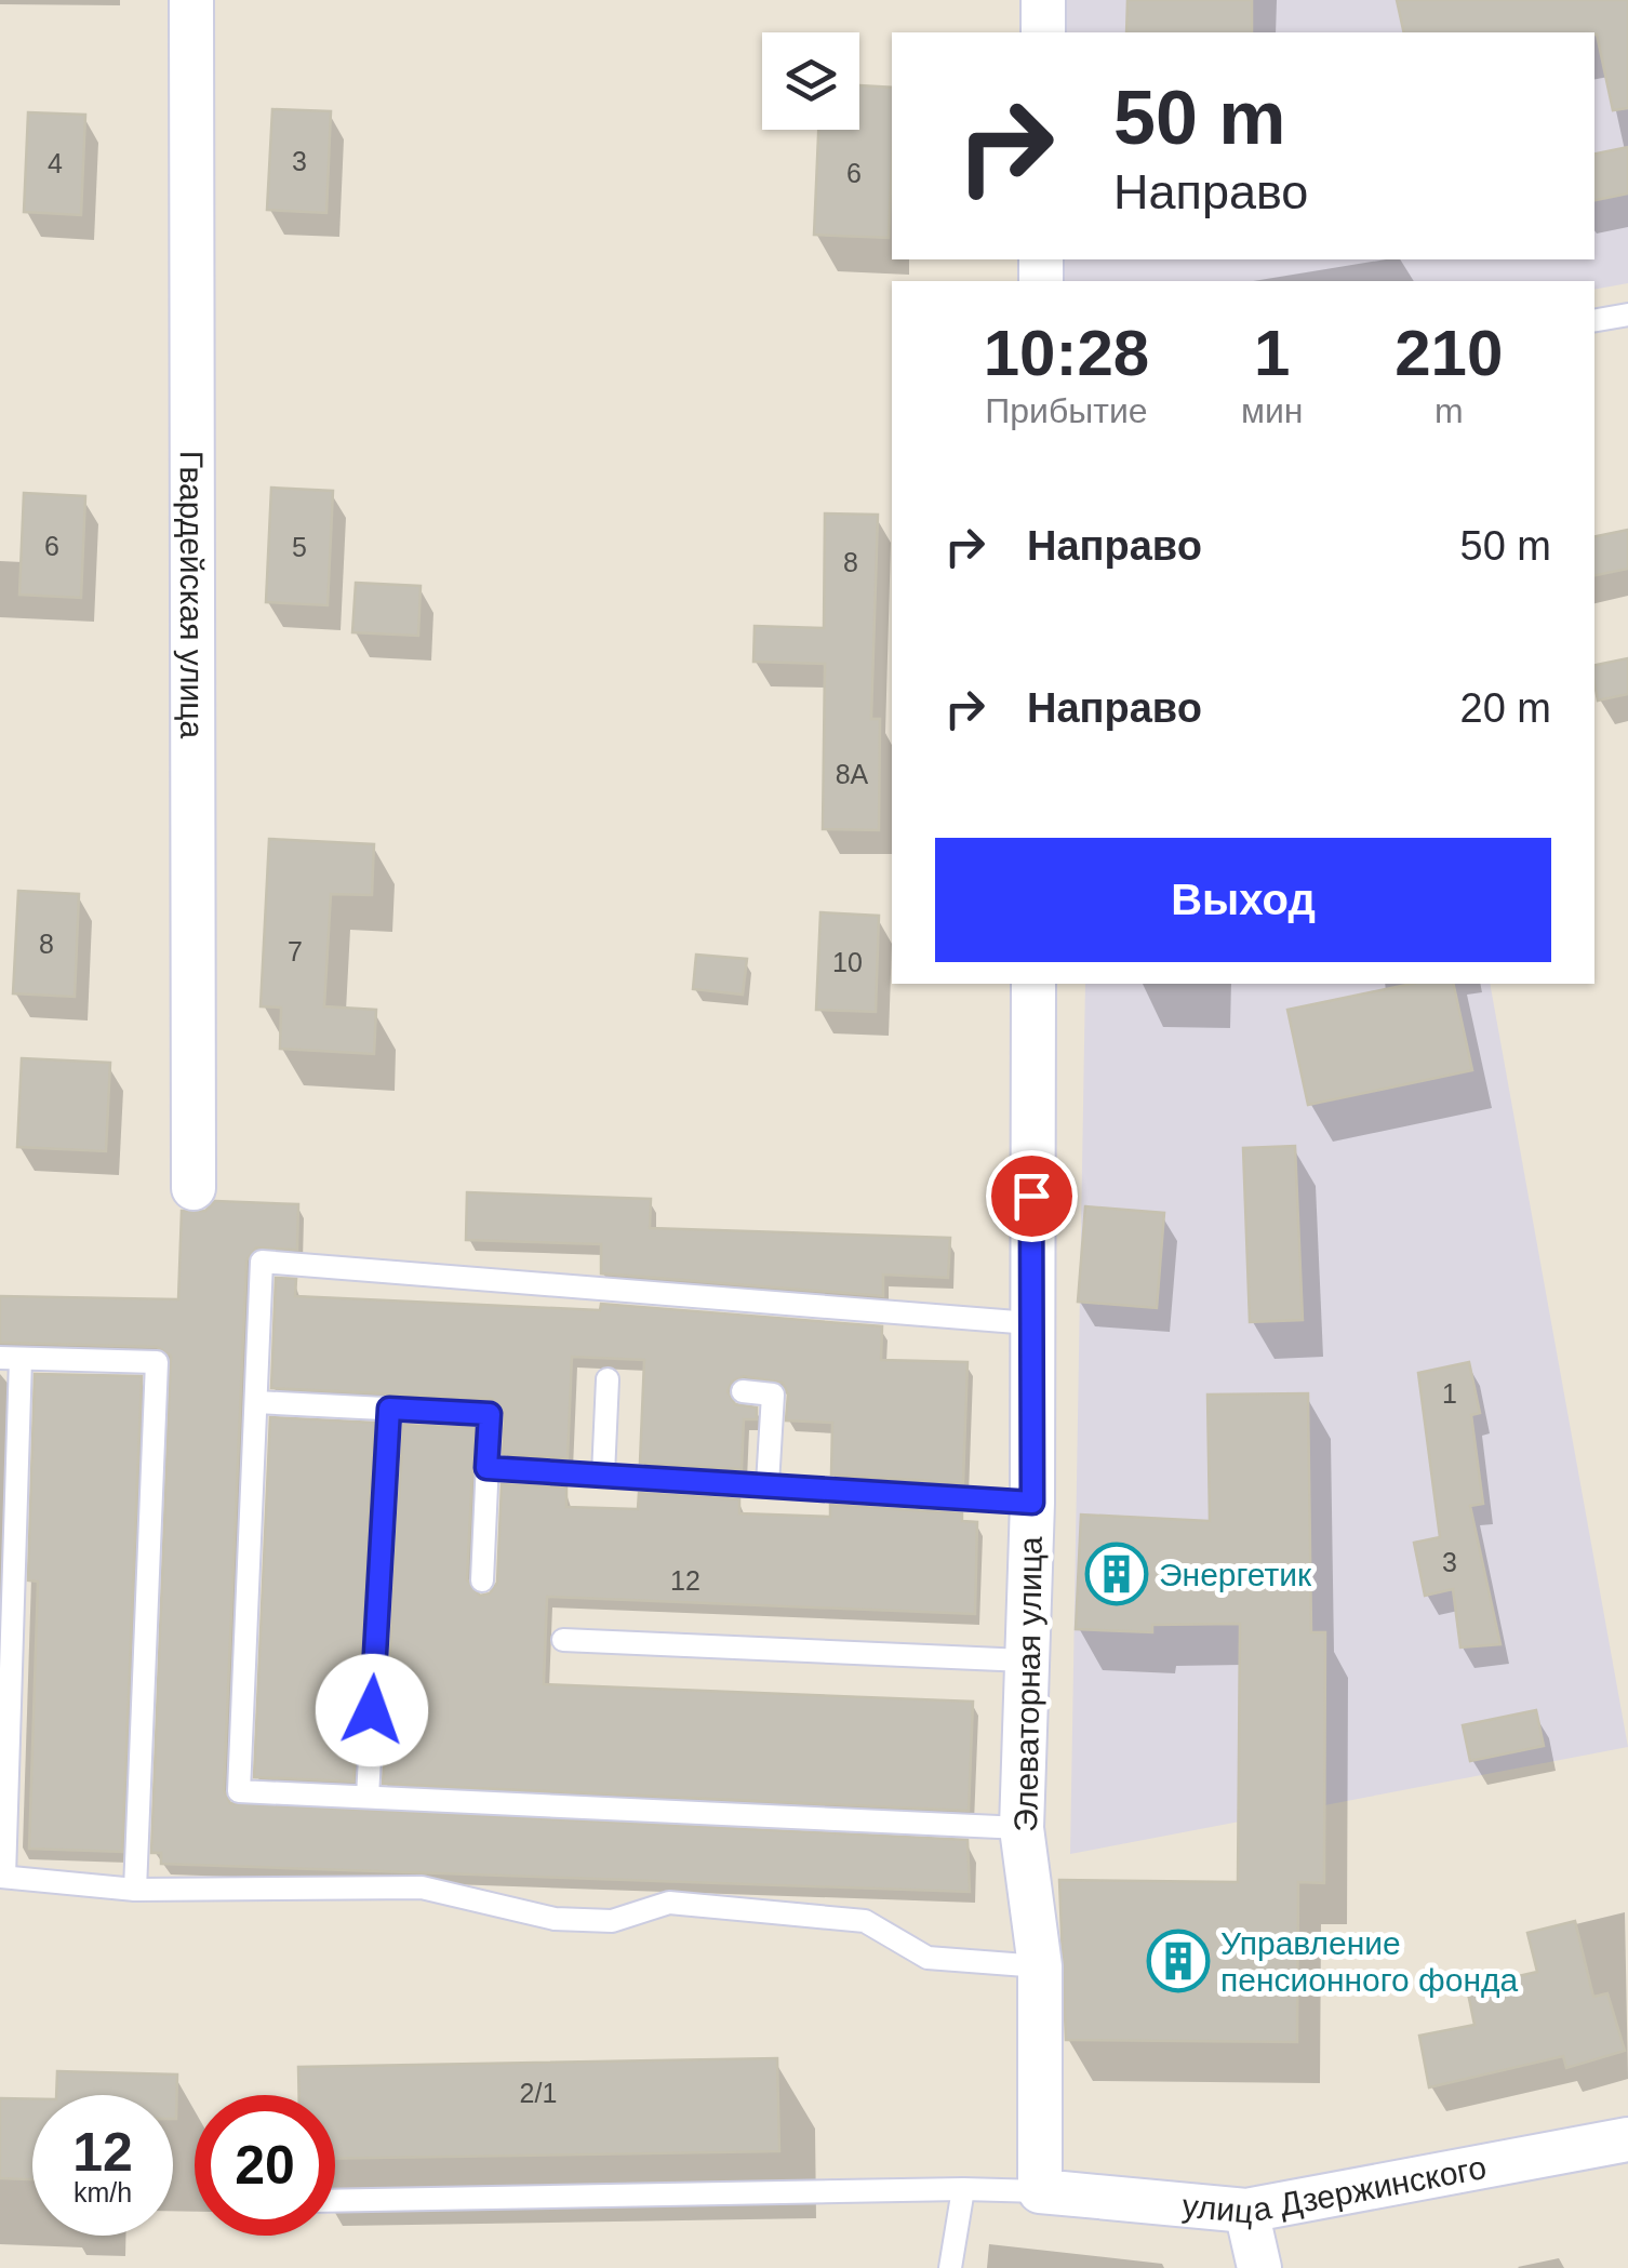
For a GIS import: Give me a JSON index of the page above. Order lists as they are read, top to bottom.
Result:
{
  "streets": {
    "street": ["Гвардейская улица", "Элеваторная улица", "улица Дзержинского"]
  },
  "crossings": [
    ["Элеваторная улица", "улица Дзержинского"]
  ],
  "places": {
    "building": ["Энергетик", "Управление пенсионного фонда"]
  },
  "house_numbers": [
    "3",
    "4",
    "6",
    "6",
    "5",
    "8",
    "8А",
    "8",
    "7",
    "10",
    "1",
    "3",
    "12",
    "2/1"
  ],
  "page": {
    "turn": ["50 m", "Направо"],
    "eta": [
      "10:28",
      "Прибытие",
      "1",
      "мин",
      "210",
      "m"
    ],
    "list": [
      {
        "name": "Направо",
        "value": "50 m"
      },
      {
        "name": "Направо",
        "value": "20 m"
      }
    ],
    "buttons": "Выход",
    "speed": "12 km/h",
    "limit": "20"
  }
}
